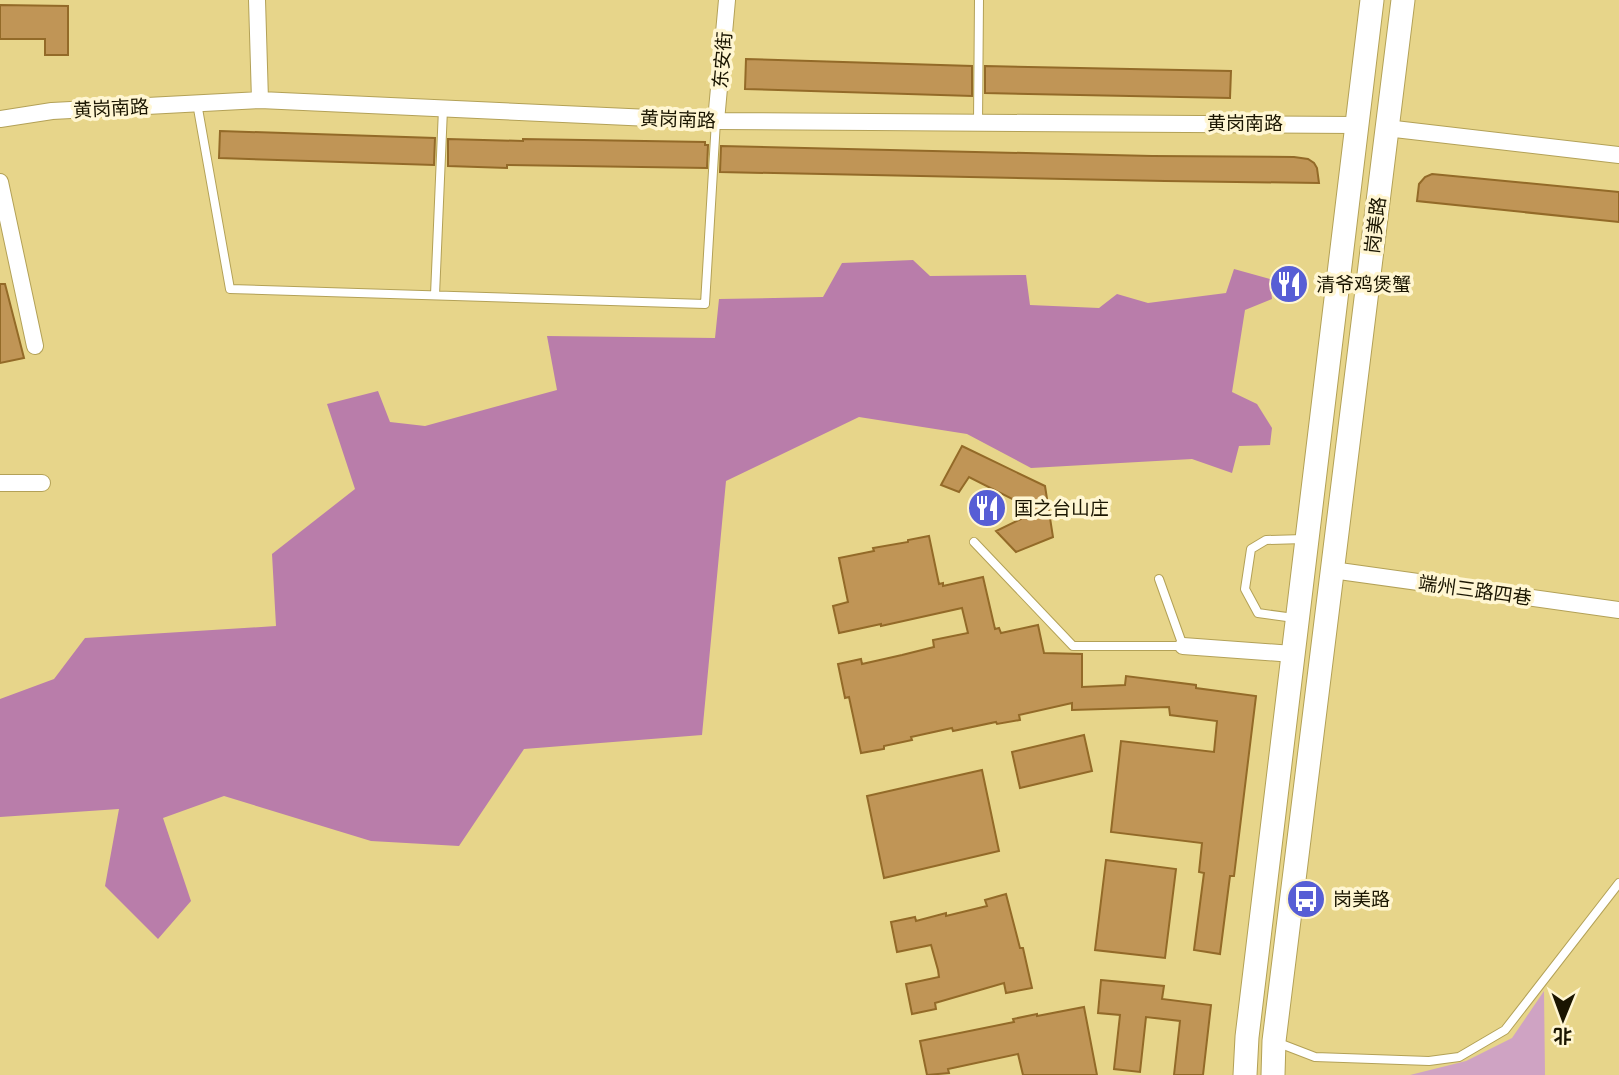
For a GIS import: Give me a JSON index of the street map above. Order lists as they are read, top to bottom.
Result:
{
  "streets": {
    "main road": ["岗美路"],
    "street": ["东安街", "黄岗南路", "端州三路四巷"]
  },
  "crossings": [
    ["东安街", "黄岗南路"],
    ["黄岗南路", "岗美路"],
    ["岗美路", "端州三路四巷"]
  ],
  "places": {
    "restaurant": ["清爷鸡煲蟹", "国之台山庄"],
    "bus stop": ["岗美路"]
  },
  "north": "bottom"
}
